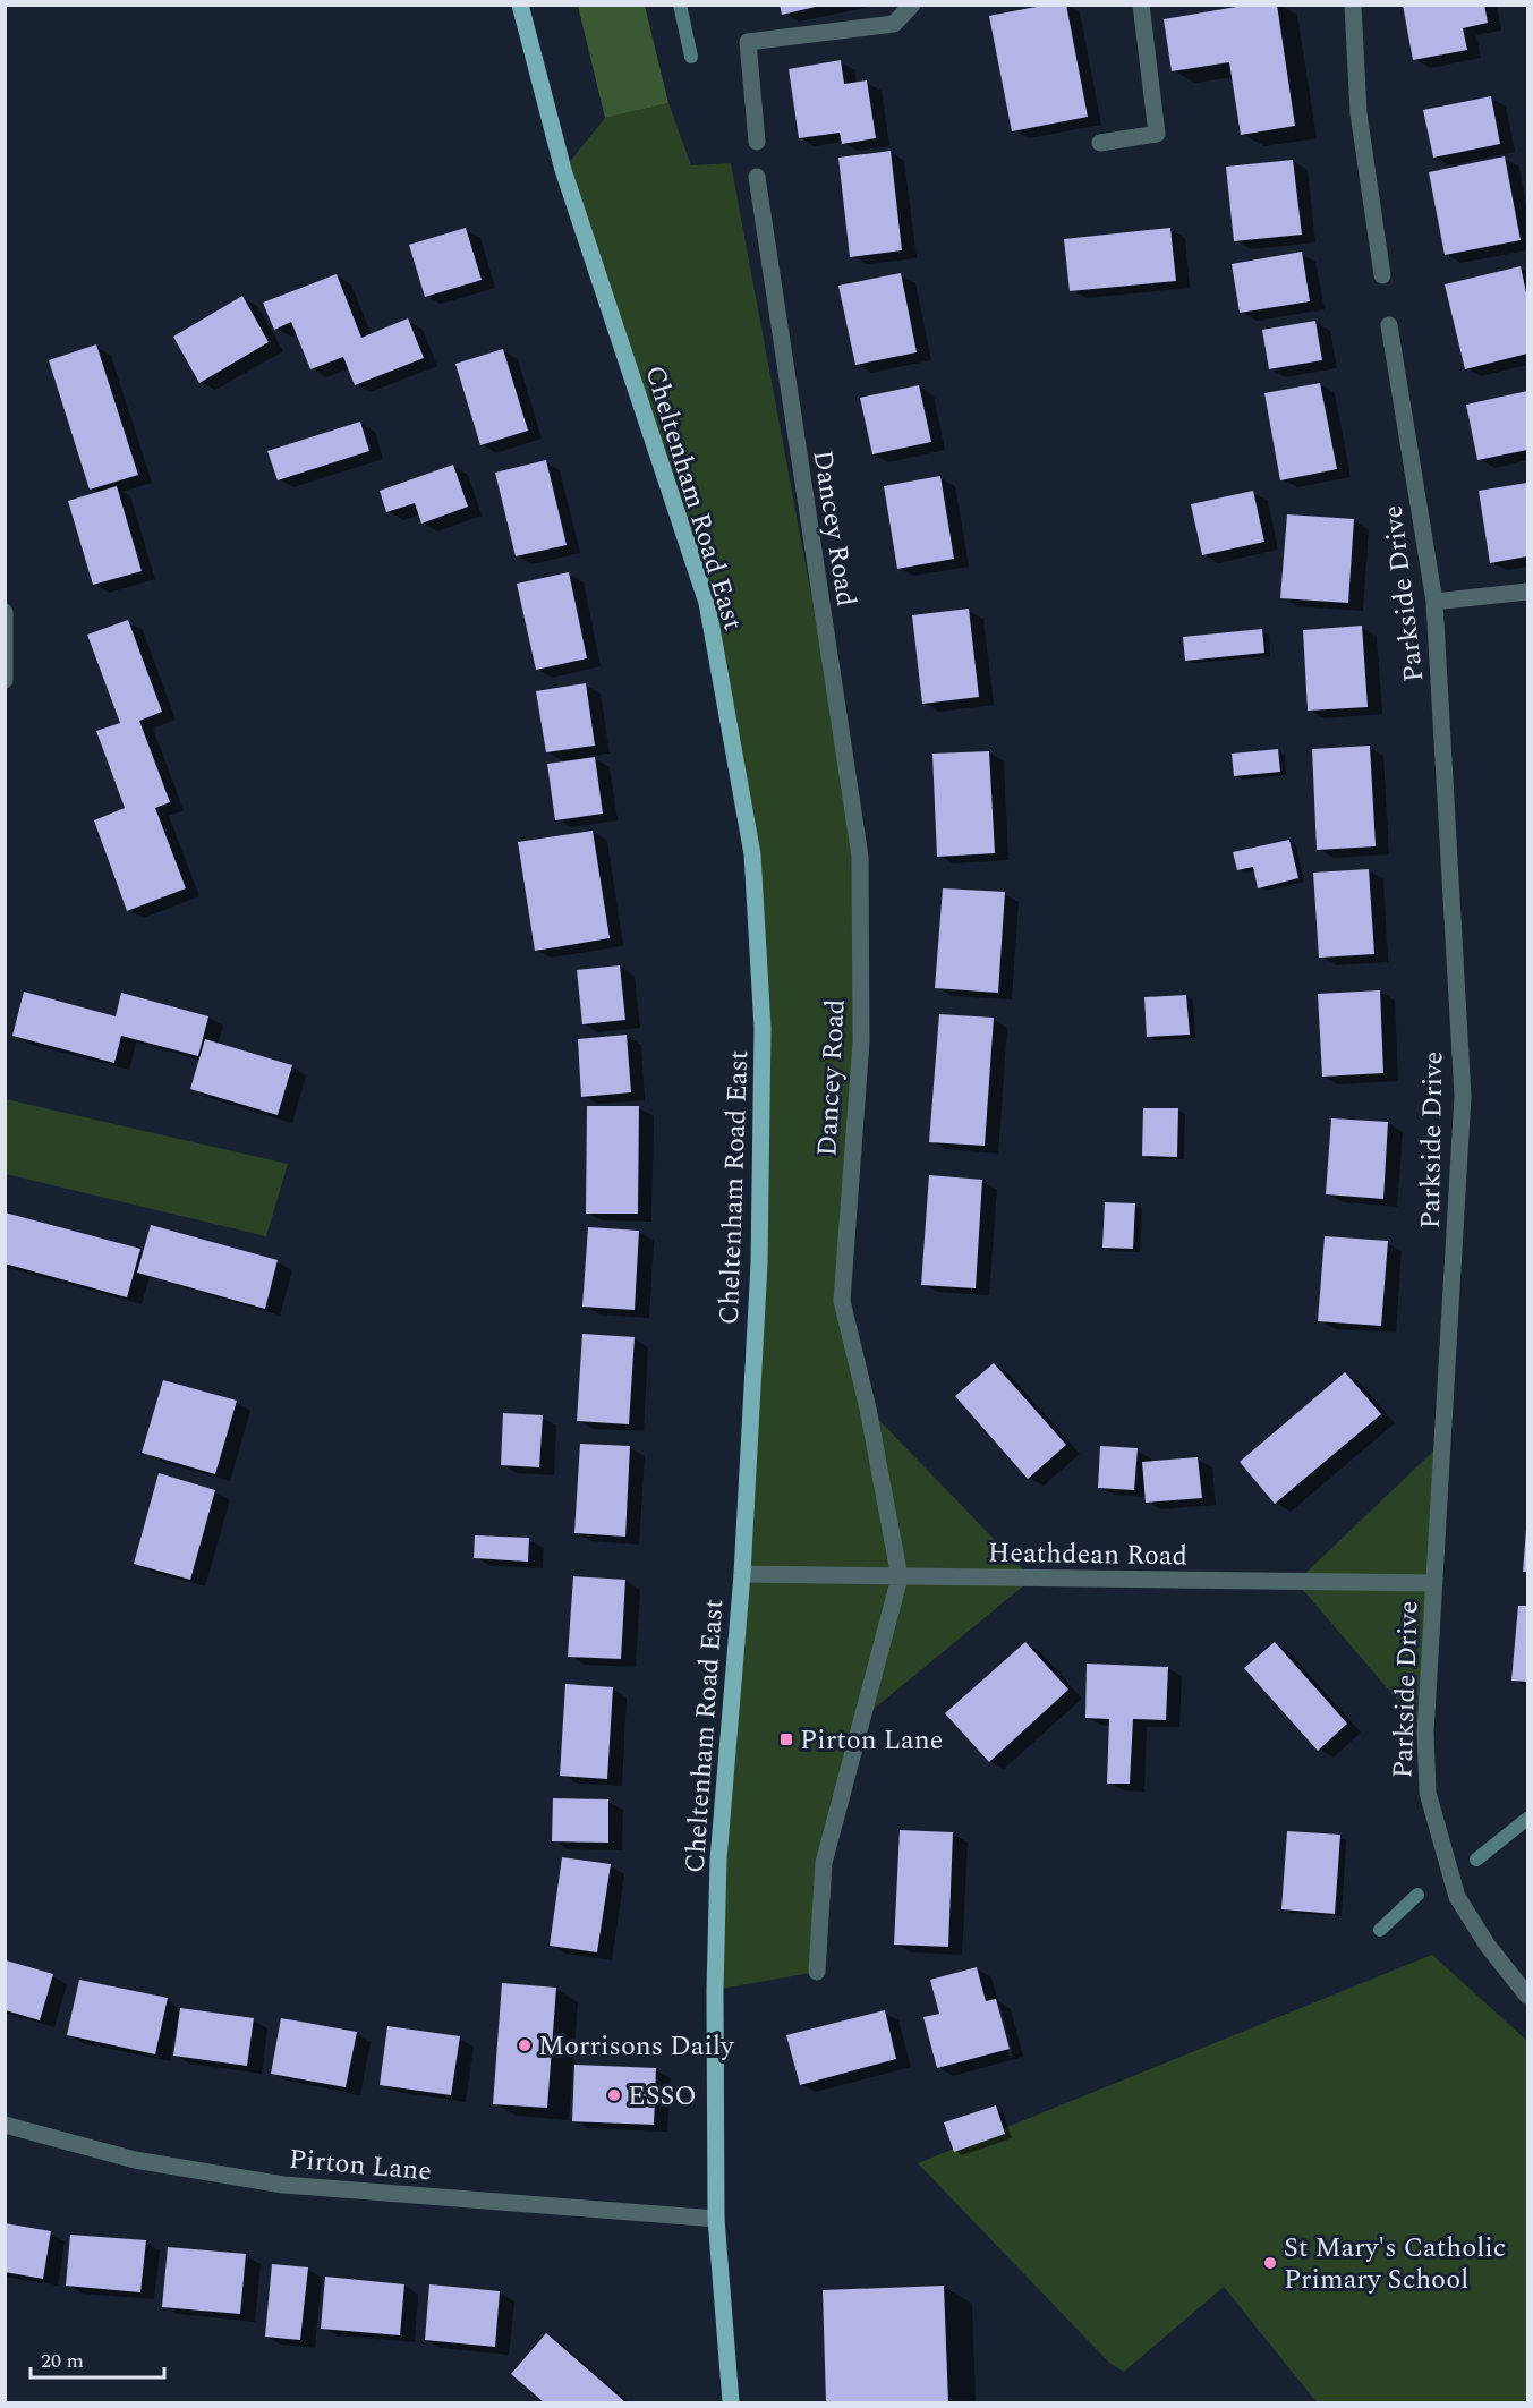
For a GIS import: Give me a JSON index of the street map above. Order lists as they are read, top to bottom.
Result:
{
  "streets": {
    "main road": ["Cheltenham Road East"],
    "street": [
      "Dancey Road",
      "Parkside Drive",
      "Heathdean Road",
      "Pirton Lane"
    ]
  },
  "crossings": [
    ["Cheltenham Road East", "Heathdean Road"],
    ["Cheltenham Road East", "Pirton Lane"],
    ["Dancey Road", "Heathdean Road"],
    ["Parkside Drive", "Heathdean Road"]
  ],
  "places": {
    "transit": ["Pirton Lane"],
    "other": ["Morrisons Daily", "ESSO", "St Mary's Catholic Primary School"]
  },
  "scale_bar": "20 m"
}
